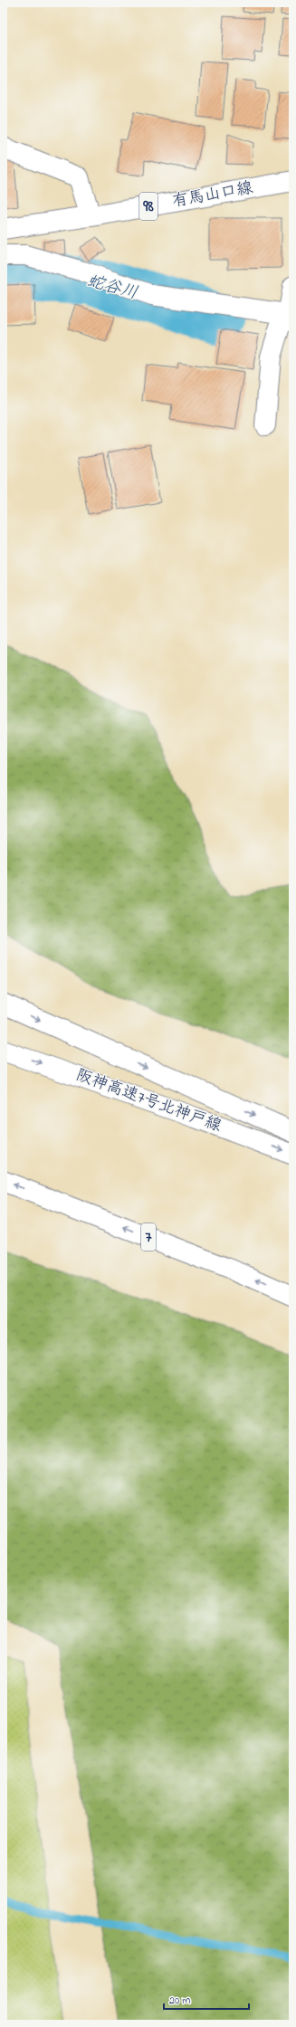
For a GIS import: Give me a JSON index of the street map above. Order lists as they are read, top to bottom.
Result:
{
  "streets": {
    "main road": [
      "有馬山口線",
      "98",
      "阪神高速7号北神戸線",
      "7"
    ]
  },
  "water": ["蛇谷川"],
  "scale_bar": "20 m"
}
